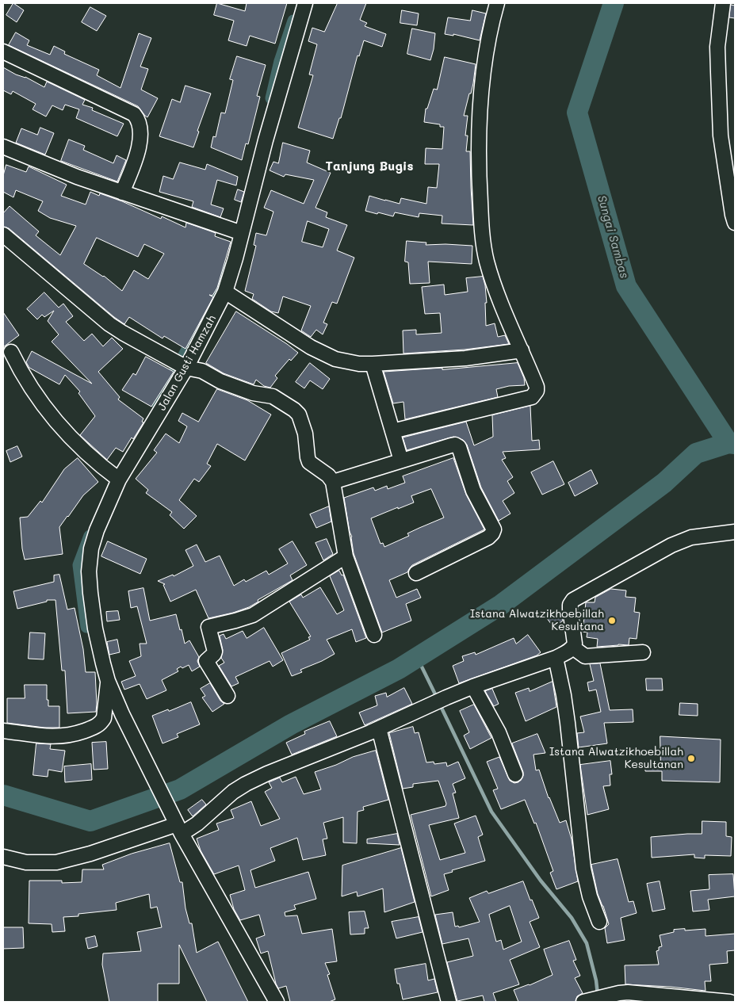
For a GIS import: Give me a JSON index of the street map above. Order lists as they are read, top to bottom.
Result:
{
  "streets": {
    "street": ["Jalan Gusti Hamzah"]
  },
  "districts": ["Tanjung Bugis"],
  "water": ["Sungai Sambas"],
  "places": ["Istana Alwatzikhoebillah Kesultana", "Istana Alwatzikhoebillah Kesultanan"]
}
